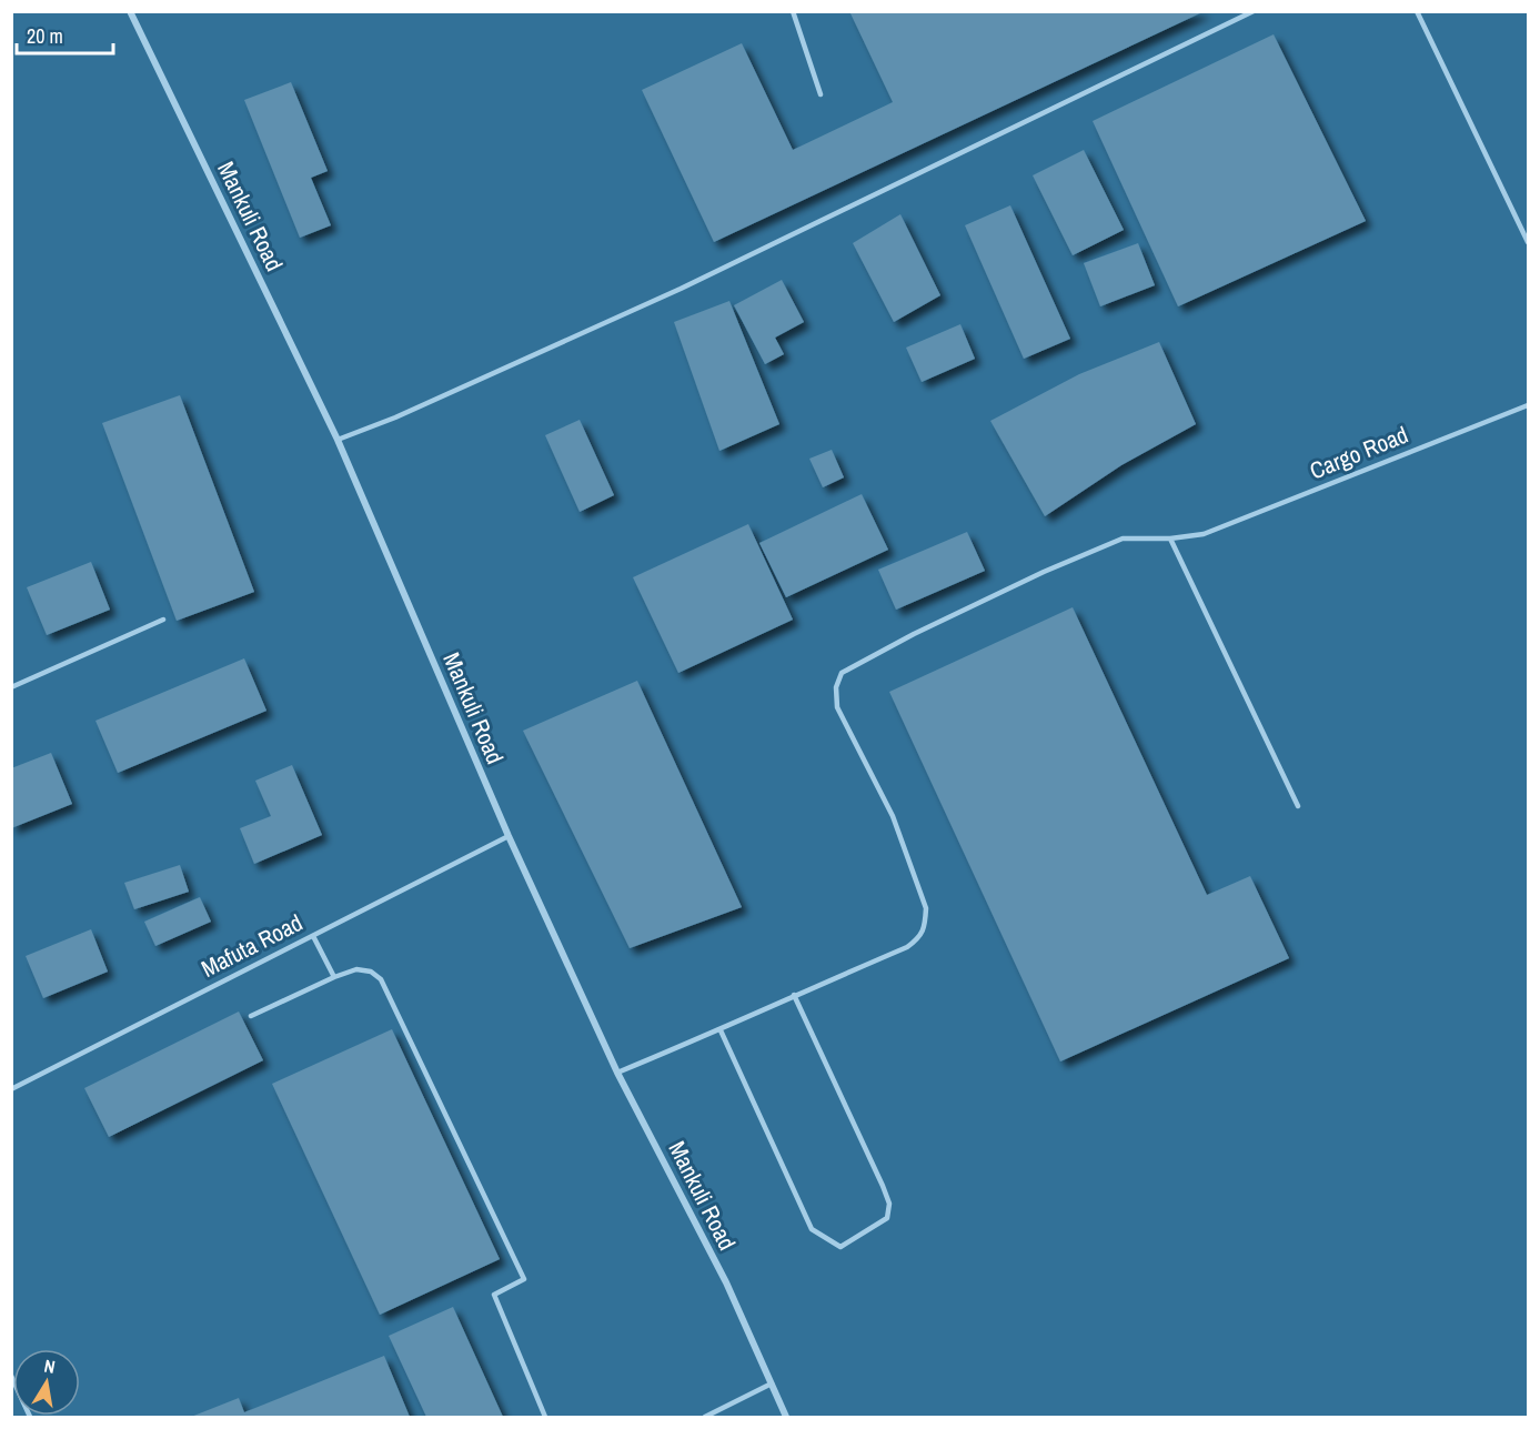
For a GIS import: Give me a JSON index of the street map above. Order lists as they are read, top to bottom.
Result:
{
  "streets": {
    "street": ["Mankuli Road"],
    "lane": ["Cargo Road", "Mafuta Road"]
  },
  "crossings": [
    ["Mankuli Road", "Mafuta Road"]
  ],
  "scale_bar": "20 m",
  "north": "top"
}
